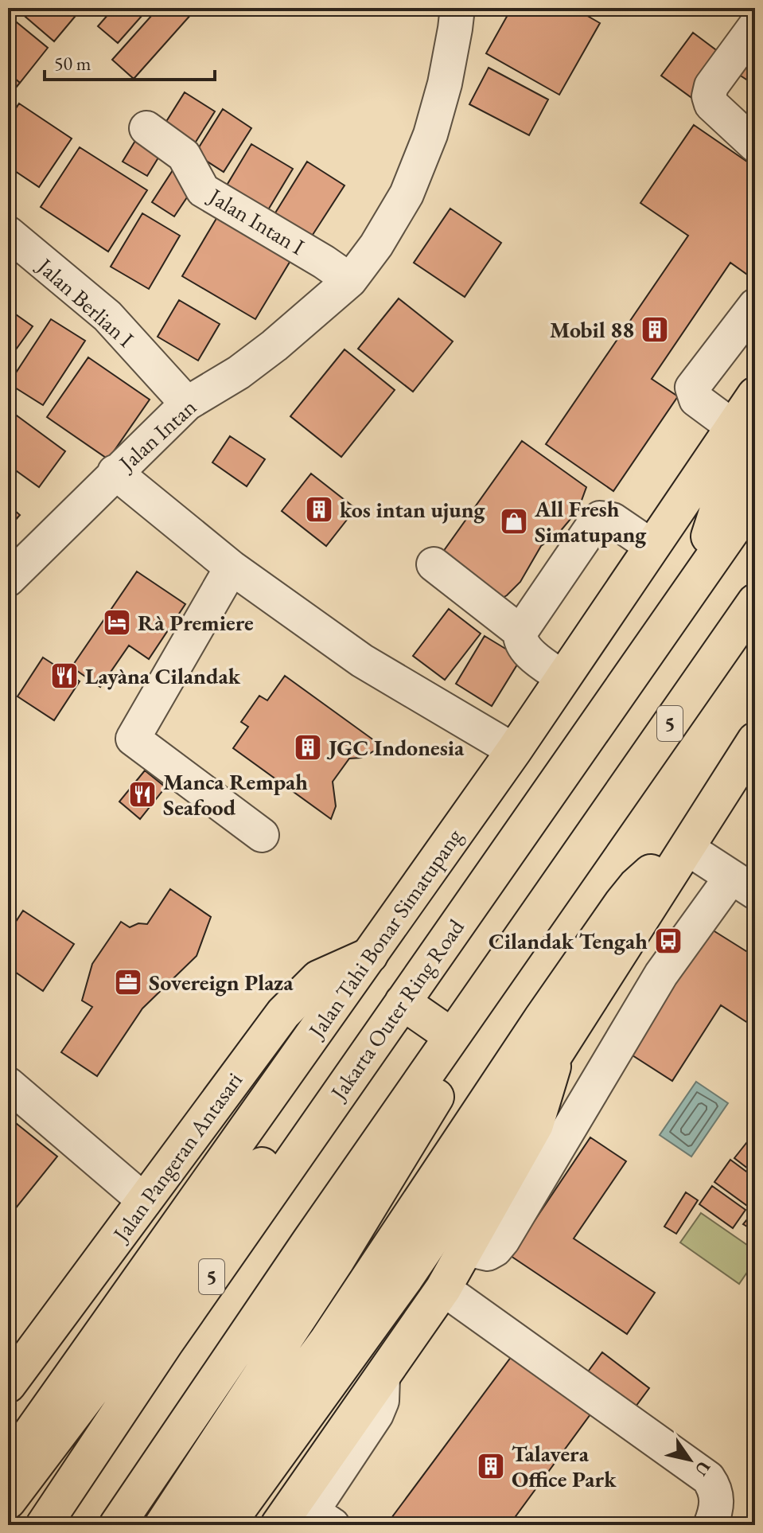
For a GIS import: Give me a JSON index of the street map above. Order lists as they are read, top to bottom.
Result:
{
  "streets": {
    "main road": [
      "5",
      "Jalan Tahi Bonar Simatupang",
      "Jakarta Outer Ring Road",
      "Jalan Pangeran Antasari"
    ],
    "street": ["Jalan Intan I", "Jalan Berlian I", "Jalan Intan"]
  },
  "crossings": [
    ["Jalan Intan I", "Jalan Intan"],
    ["Jalan Berlian I", "Jalan Intan"],
    ["Jalan Intan", "Jalan Tahi Bonar Simatupang"],
    ["Jalan Tahi Bonar Simatupang", "Jalan Pangeran Antasari"]
  ],
  "places": {
    "building": [
      "Mobil 88",
      "kos intan ujung",
      "JGC Indonesia",
      "Talavera Office Park"
    ],
    "shop": ["All Fresh Simatupang"],
    "hotel": ["Rà Premiere"],
    "restaurant": ["Layàna Cilandak", "Manca Rempah Seafood"],
    "bus stop": ["Cilandak Tengah"],
    "office": ["Sovereign Plaza"]
  },
  "scale_bar": "50 m",
  "north": "bottom right"
}
